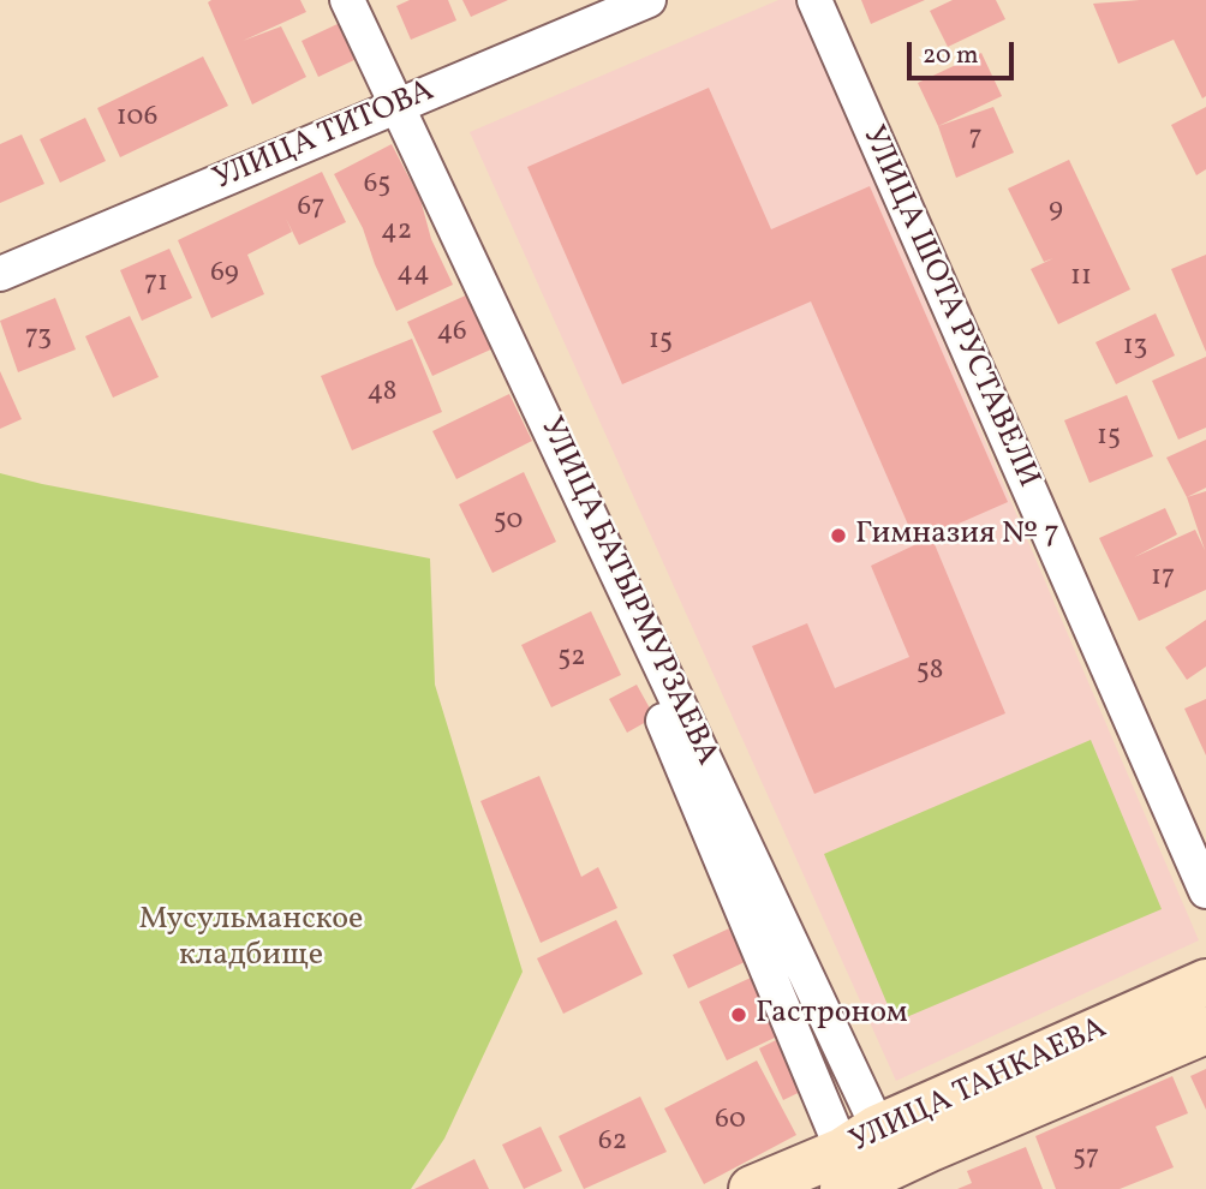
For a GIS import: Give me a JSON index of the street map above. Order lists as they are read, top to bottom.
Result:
{
  "streets": {
    "main road": ["УЛИЦА ТАНКАЕВА"],
    "street": ["УЛИЦА ТИТОВА", "УЛИЦА ШОТА РУСТАВЕЛИ", "УЛИЦА БАТЫРМУРЗАЕВА"]
  },
  "crossings": [
    ["УЛИЦА ТИТОВА", "УЛИЦА БАТЫРМУРЗАЕВА"],
    ["УЛИЦА БАТЫРМУРЗАЕВА", "УЛИЦА ТАНКАЕВА"]
  ],
  "parks": ["Мусульманское кладбище"],
  "places": ["Гимназия № 7", "Гастроном"],
  "house_numbers": [
    "106",
    "7",
    "65",
    "67",
    "9",
    "42",
    "69",
    "44",
    "11",
    "71",
    "46",
    "73",
    "15",
    "13",
    "48",
    "15",
    "50",
    "17",
    "52",
    "58",
    "60",
    "62",
    "57"
  ],
  "scale_bar": "20 m"
}
